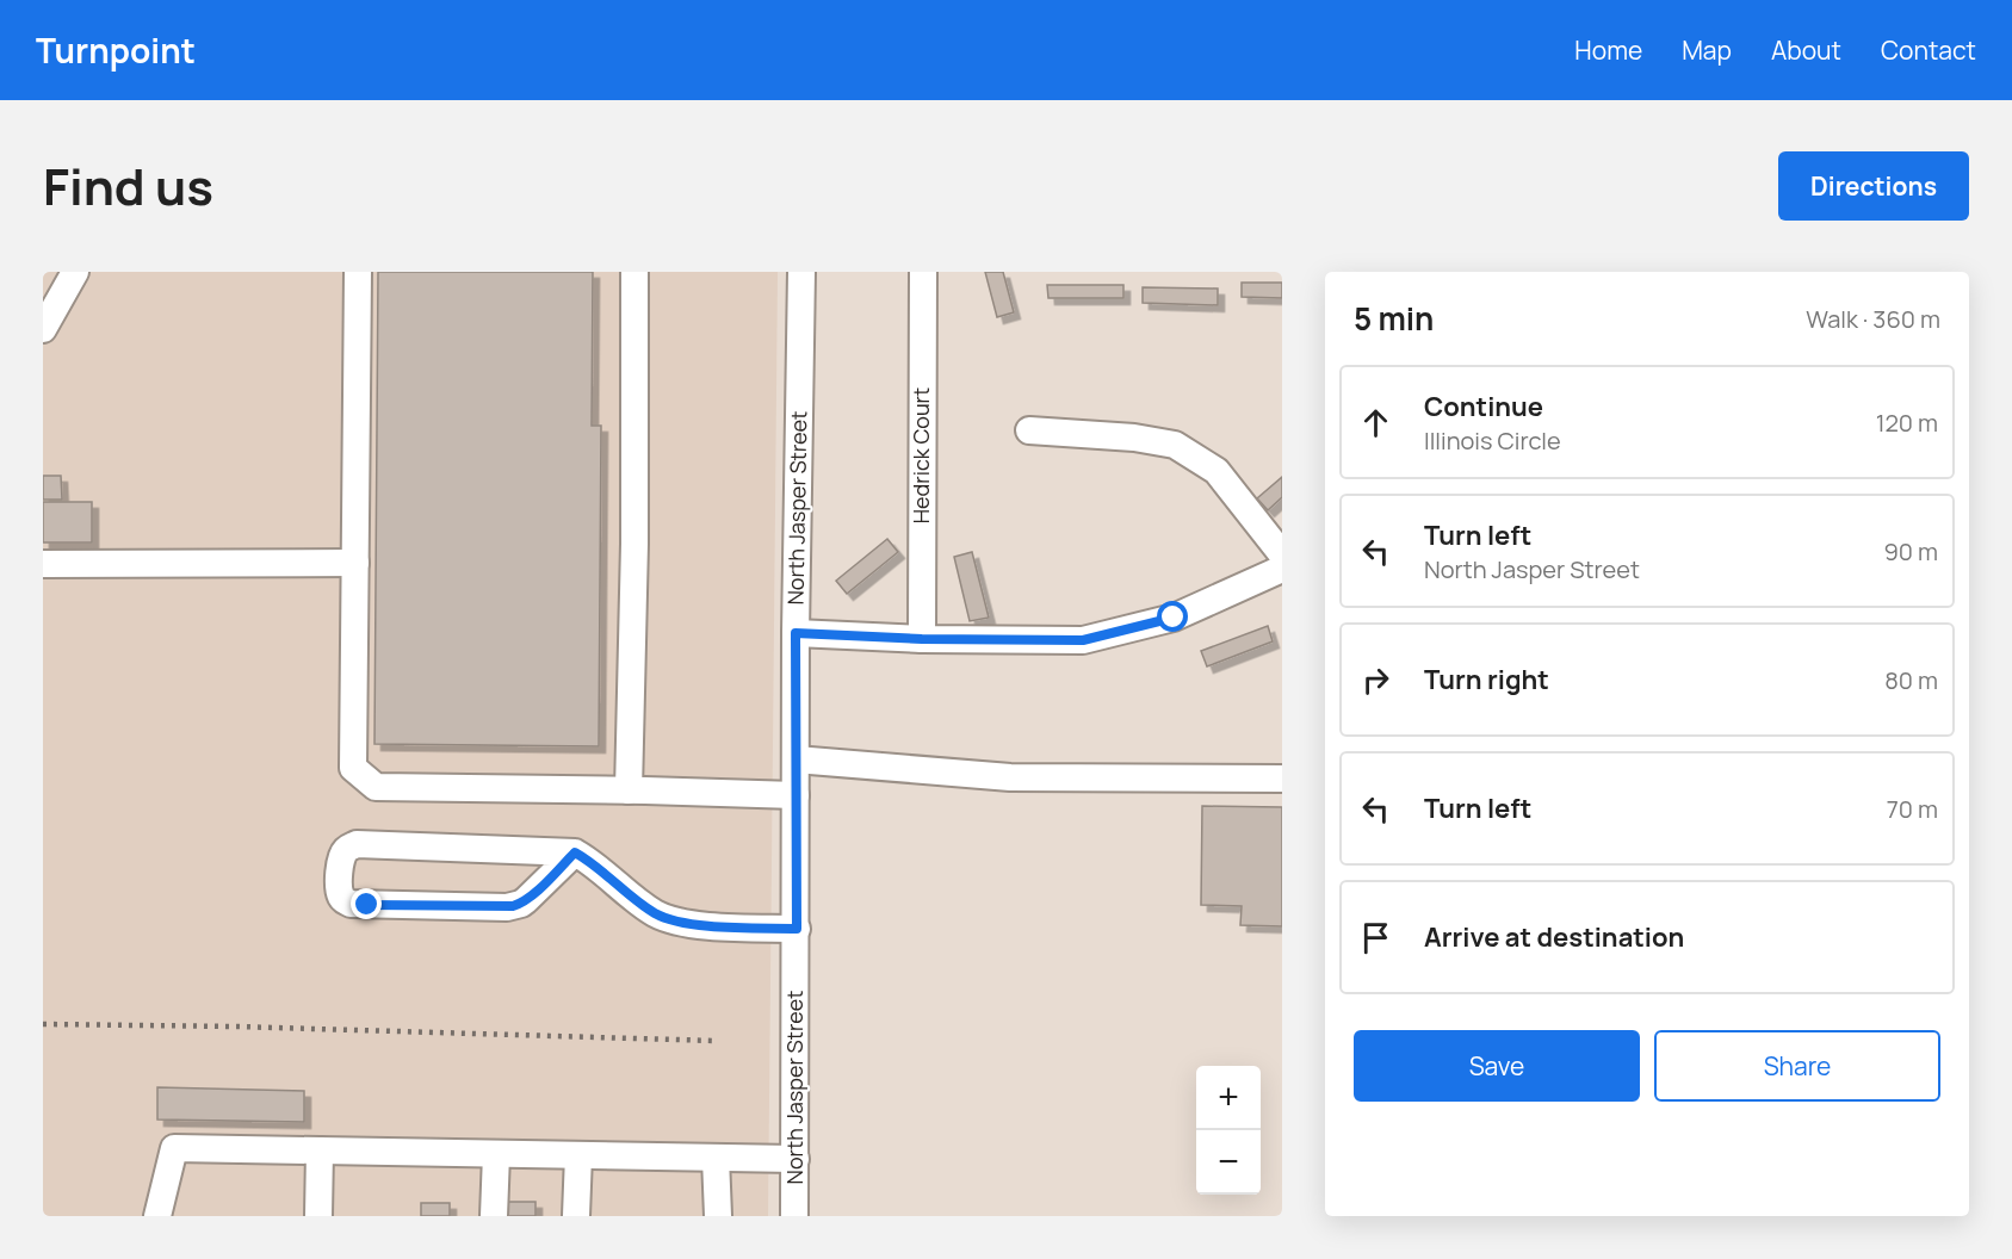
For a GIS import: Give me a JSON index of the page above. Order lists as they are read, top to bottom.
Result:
{
  "streets": {
    "street": ["Hedrick Court", "North Jasper Street"]
  },
  "page": {
    "header": "Turnpoint",
    "nav": [
      "Home",
      "Map",
      "About",
      "Contact"
    ],
    "title": "Find us",
    "buttons": [
      "Directions",
      ["Save", "Share"]
    ],
    "heading": ["5 min", "Walk · 360 m"],
    "list": [
      ["Continue", "Illinois Circle", "120 m"],
      ["Turn left", "North Jasper Street", "90 m"],
      ["Turn right", "80 m"],
      ["Turn left", "70 m"],
      "Arrive at destination"
    ],
    "map_buttons": ["+", "−"]
  }
}
